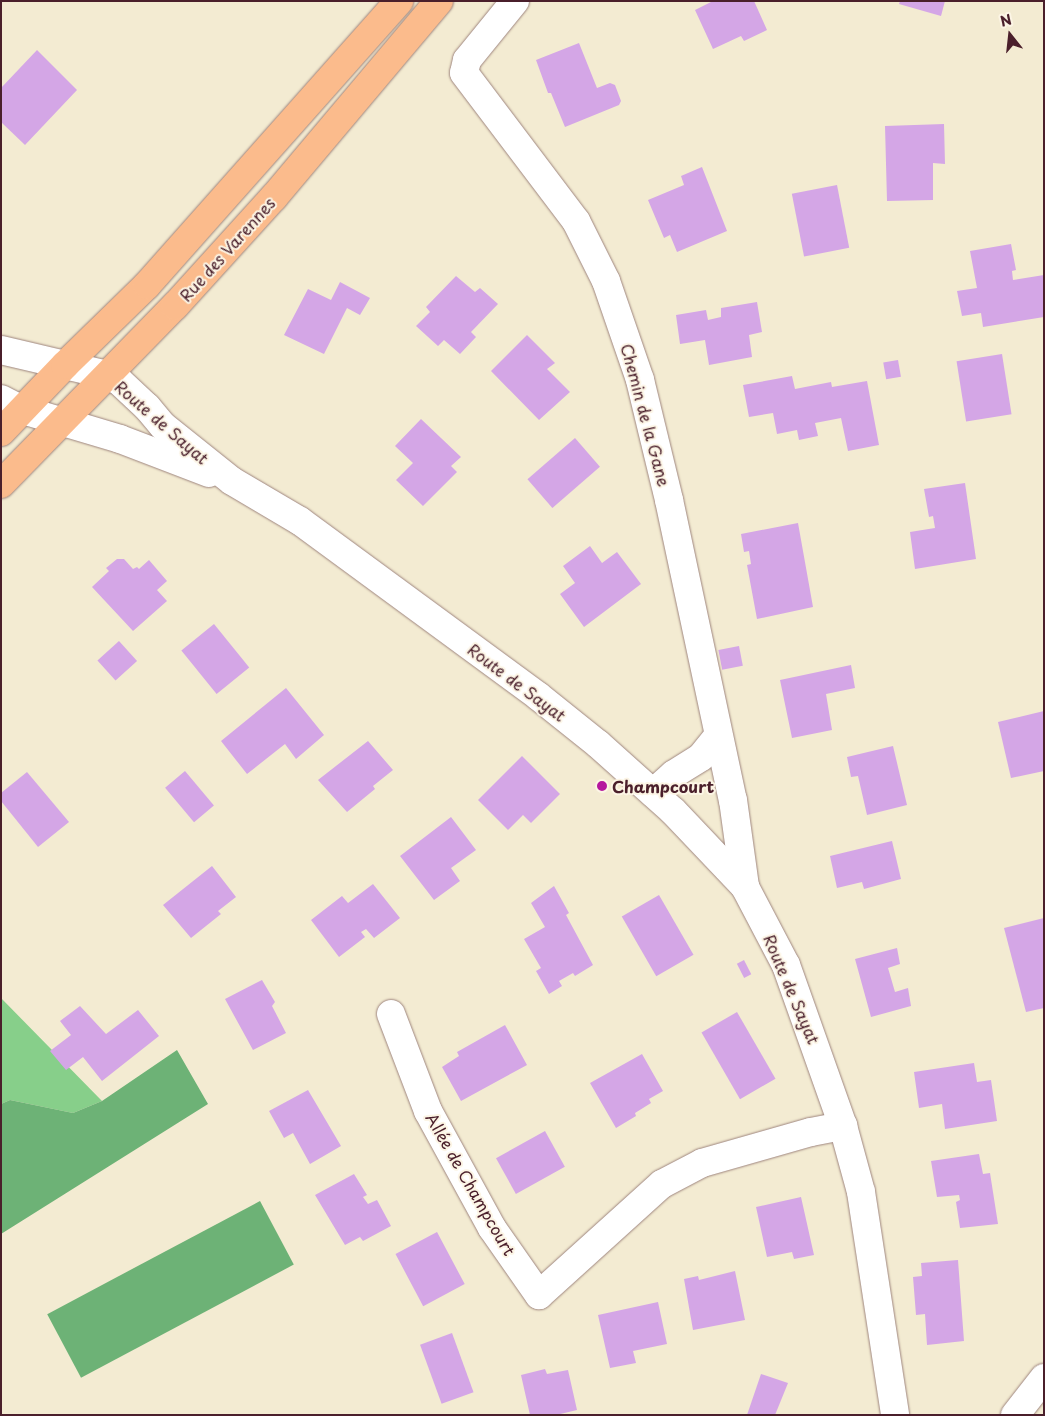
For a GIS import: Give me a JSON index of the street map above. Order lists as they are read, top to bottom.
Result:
{
  "streets": {
    "main road": ["Rue des Varennes"],
    "street": ["Chemin de la Gane", "Route de Sayat", "Allée de Champcourt"]
  },
  "crossings": [
    ["Rue des Varennes", "Route de Sayat"],
    ["Chemin de la Gane", "Route de Sayat"],
    ["Route de Sayat", "Allée de Champcourt"]
  ],
  "places": ["Champcourt"],
  "north": "top"
}
